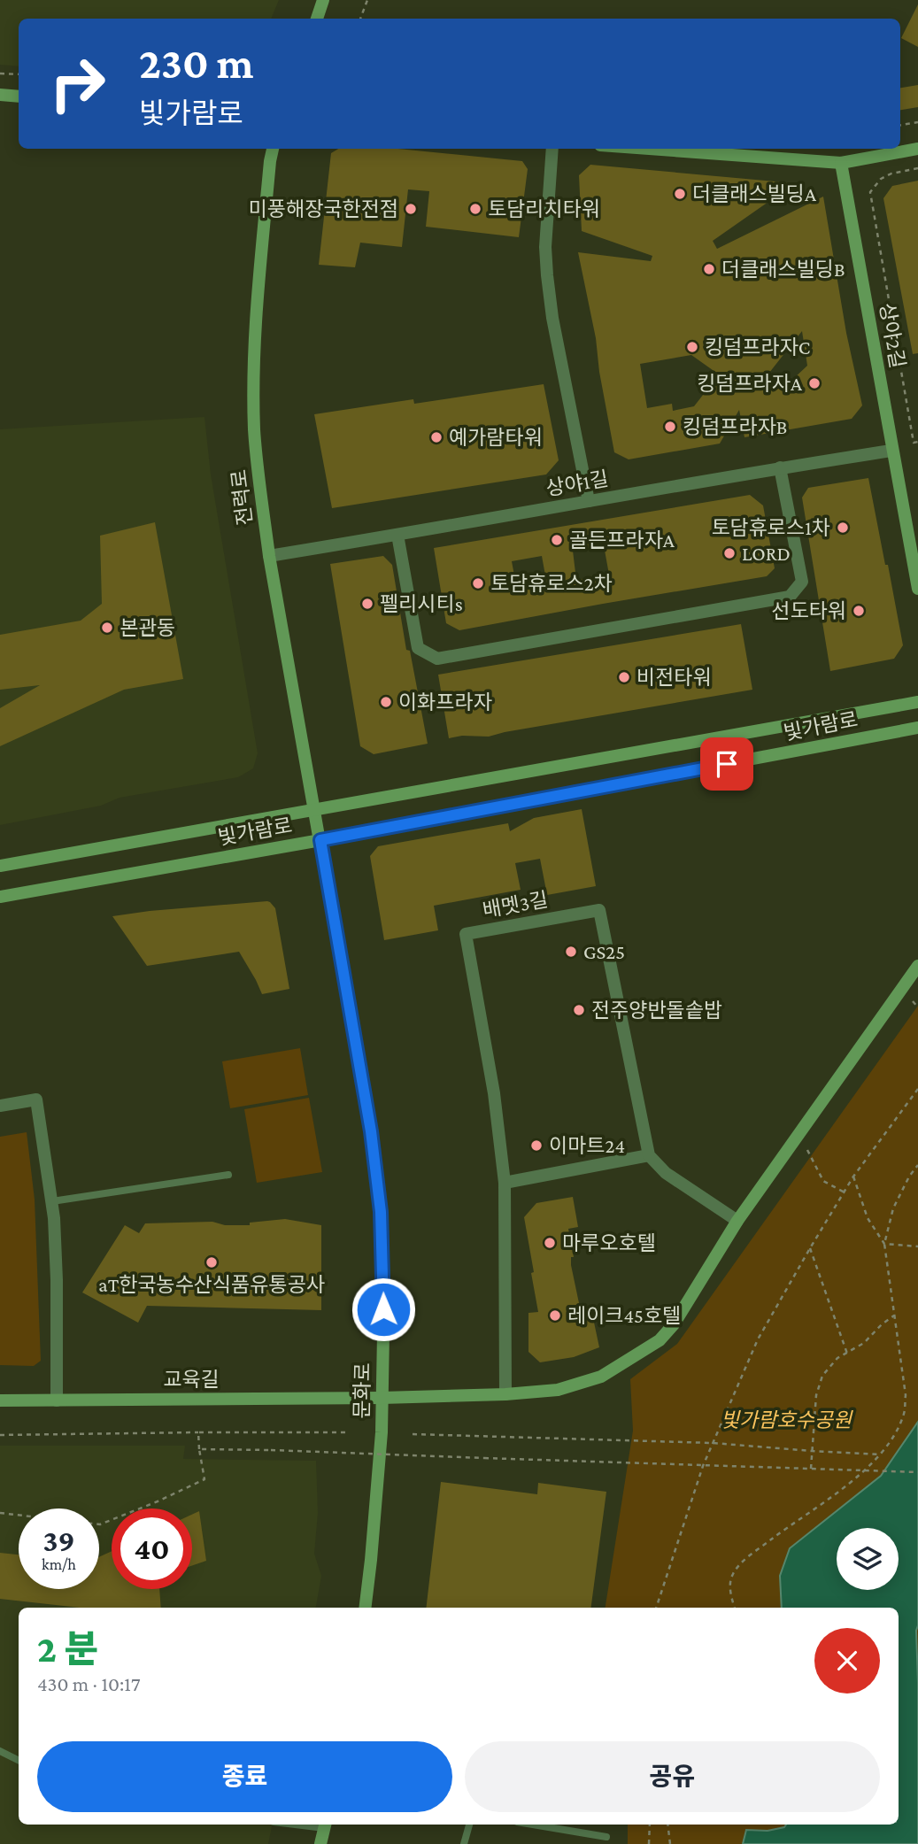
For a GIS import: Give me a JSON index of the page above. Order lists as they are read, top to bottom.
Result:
{
  "streets": {
    "street": [
      "상야2길",
      "상야1길",
      "전력로",
      "빛가람로",
      "배멧3길",
      "교육길",
      "문화로"
    ]
  },
  "crossings": [
    ["상야2길", "상야1길"],
    ["상야1길", "전력로"],
    ["전력로", "빛가람로"],
    ["전력로", "문화로"],
    ["빛가람로", "문화로"],
    ["교육길", "문화로"]
  ],
  "parks": ["빛가람호수공원"],
  "places": [
    "더클래스빌딩A",
    "미풍해장국한전점",
    "토담리치타워",
    "더클래스빌딩B",
    "킹덤프라자C",
    "킹덤프라자A",
    "킹덤프라자B",
    "예가람타워",
    "토담휴로스1차",
    "골든프라자A",
    "LORD",
    "토담휴로스2차",
    "펠리시티s",
    "선도타워",
    "본관동",
    "비전타워",
    "이화프라자",
    "GS25",
    "전주양반돌솥밥",
    "이마트24",
    "마루오호텔",
    "aT한국농수산식품유통공사",
    "레이크45호텔"
  ],
  "page": {
    "turn": ["230 m", "빛가람로"],
    "speed": "39 km/h",
    "limit": "40",
    "heading": ["2 분", "430 m · 10:17"],
    "buttons": ["종료", "공유"]
  }
}
